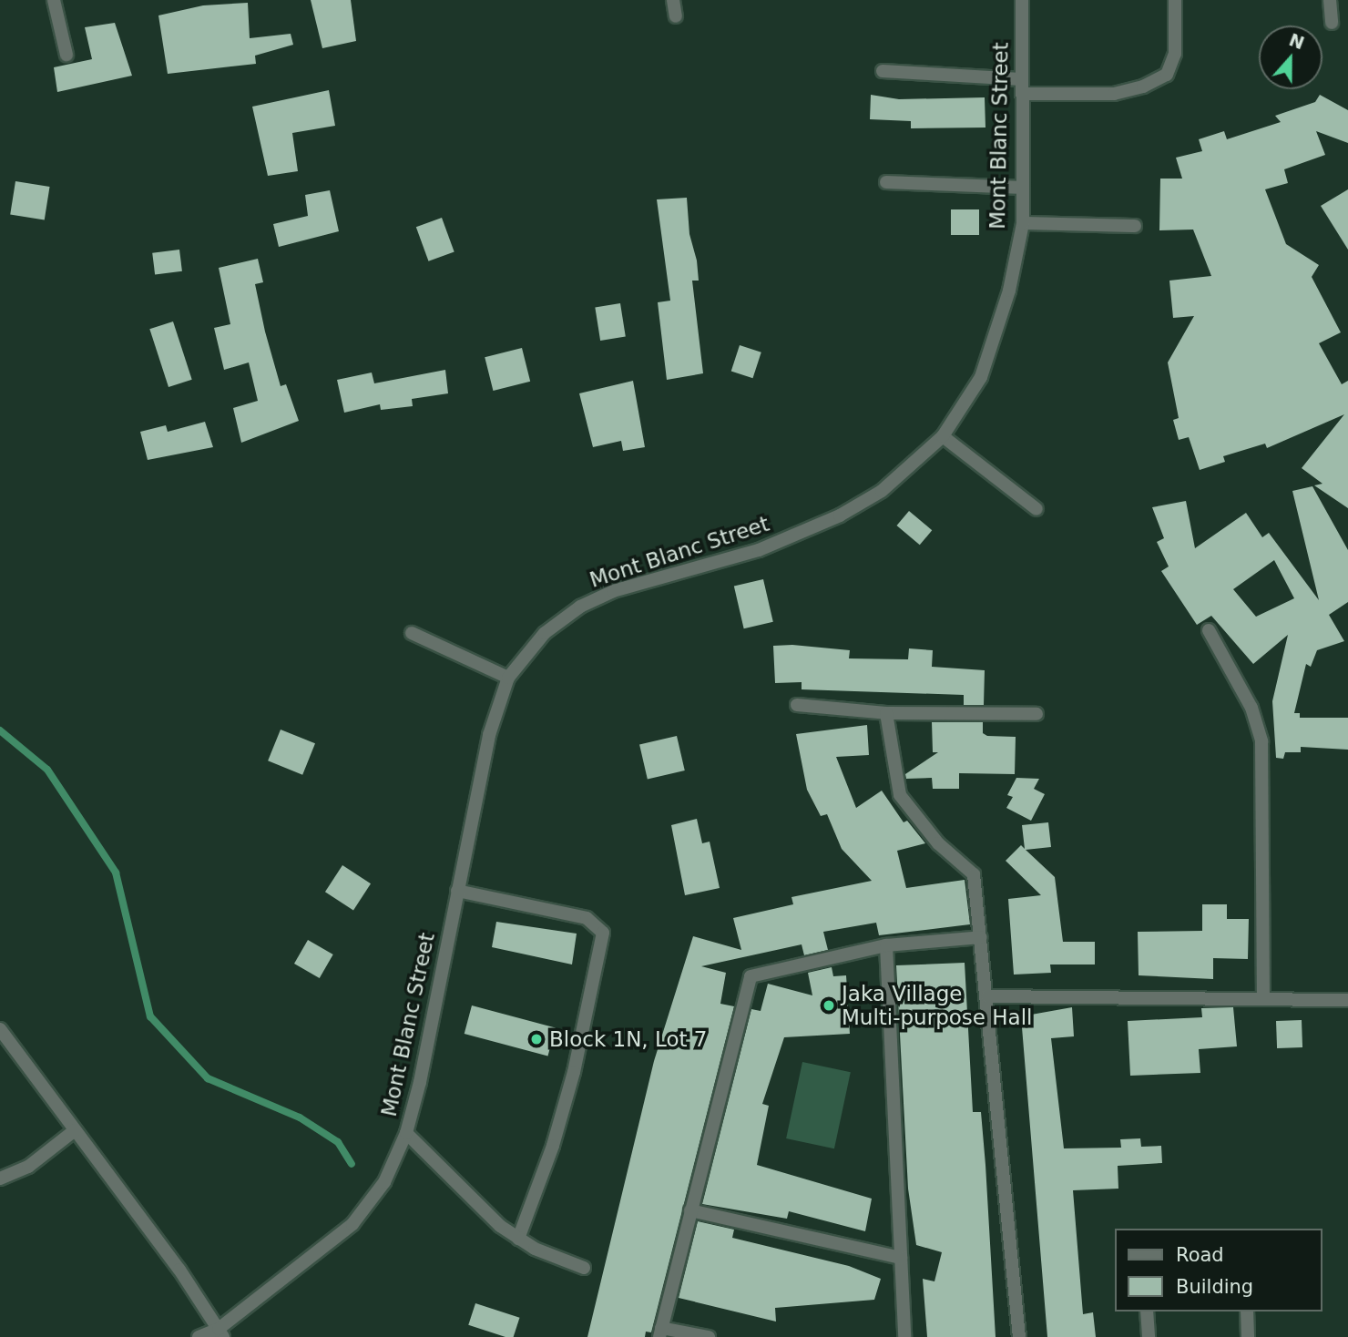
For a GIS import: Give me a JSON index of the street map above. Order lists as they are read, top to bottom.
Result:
{
  "streets": {
    "street": ["Mont Blanc Street"]
  },
  "places": ["Jaka Village Multi-purpose Hall", "Block 1N, Lot 7"],
  "legend": ["Road", "Building"],
  "north": "top"
}
